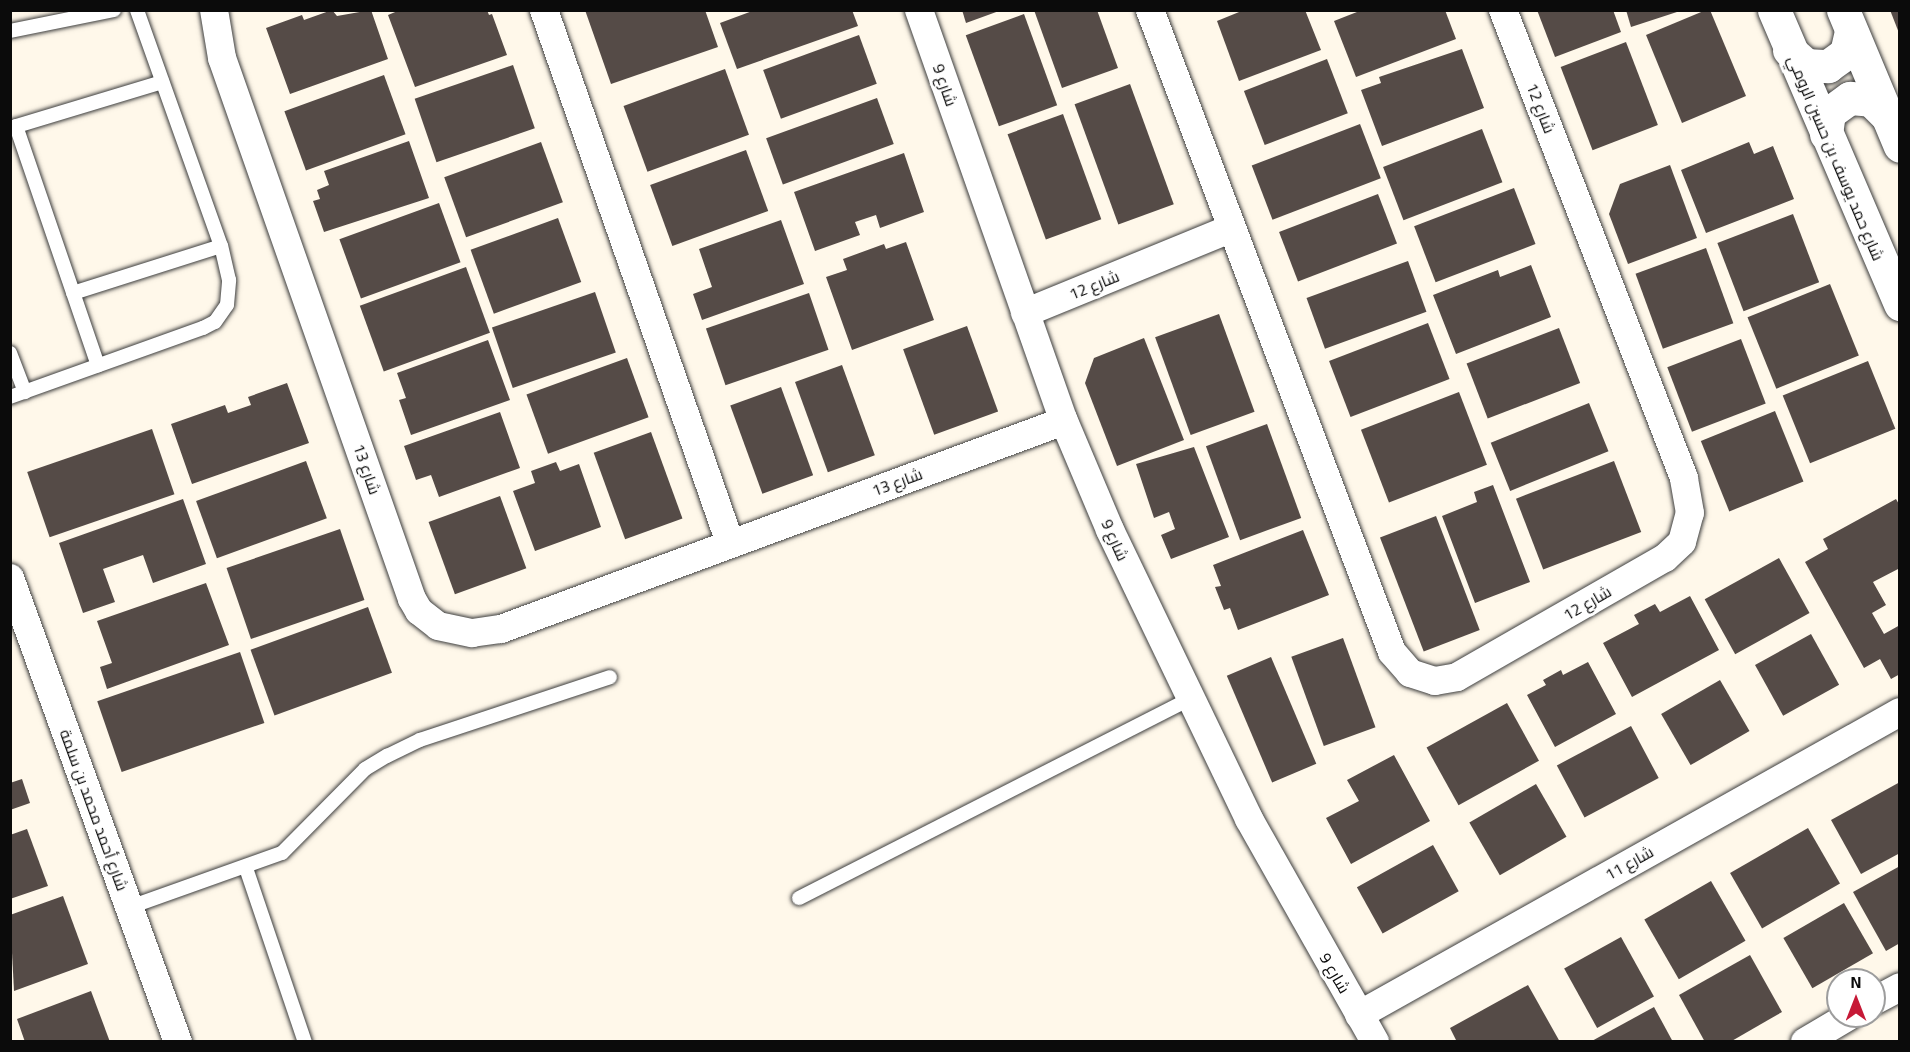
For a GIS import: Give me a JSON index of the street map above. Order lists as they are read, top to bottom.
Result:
{
  "streets": {
    "street": [
      "شارع 9",
      "شارع 12",
      "شارع حمد يوسف بن حسين الرومي",
      "شارع 13",
      "شارع أحمد محمد بن سلمة",
      "شارع 11"
    ]
  },
  "crossings": [
    ["شارع 9", "شارع 12"],
    ["شارع 9", "شارع 13"],
    ["شارع 9", "شارع 11"]
  ],
  "north": "top"
}
